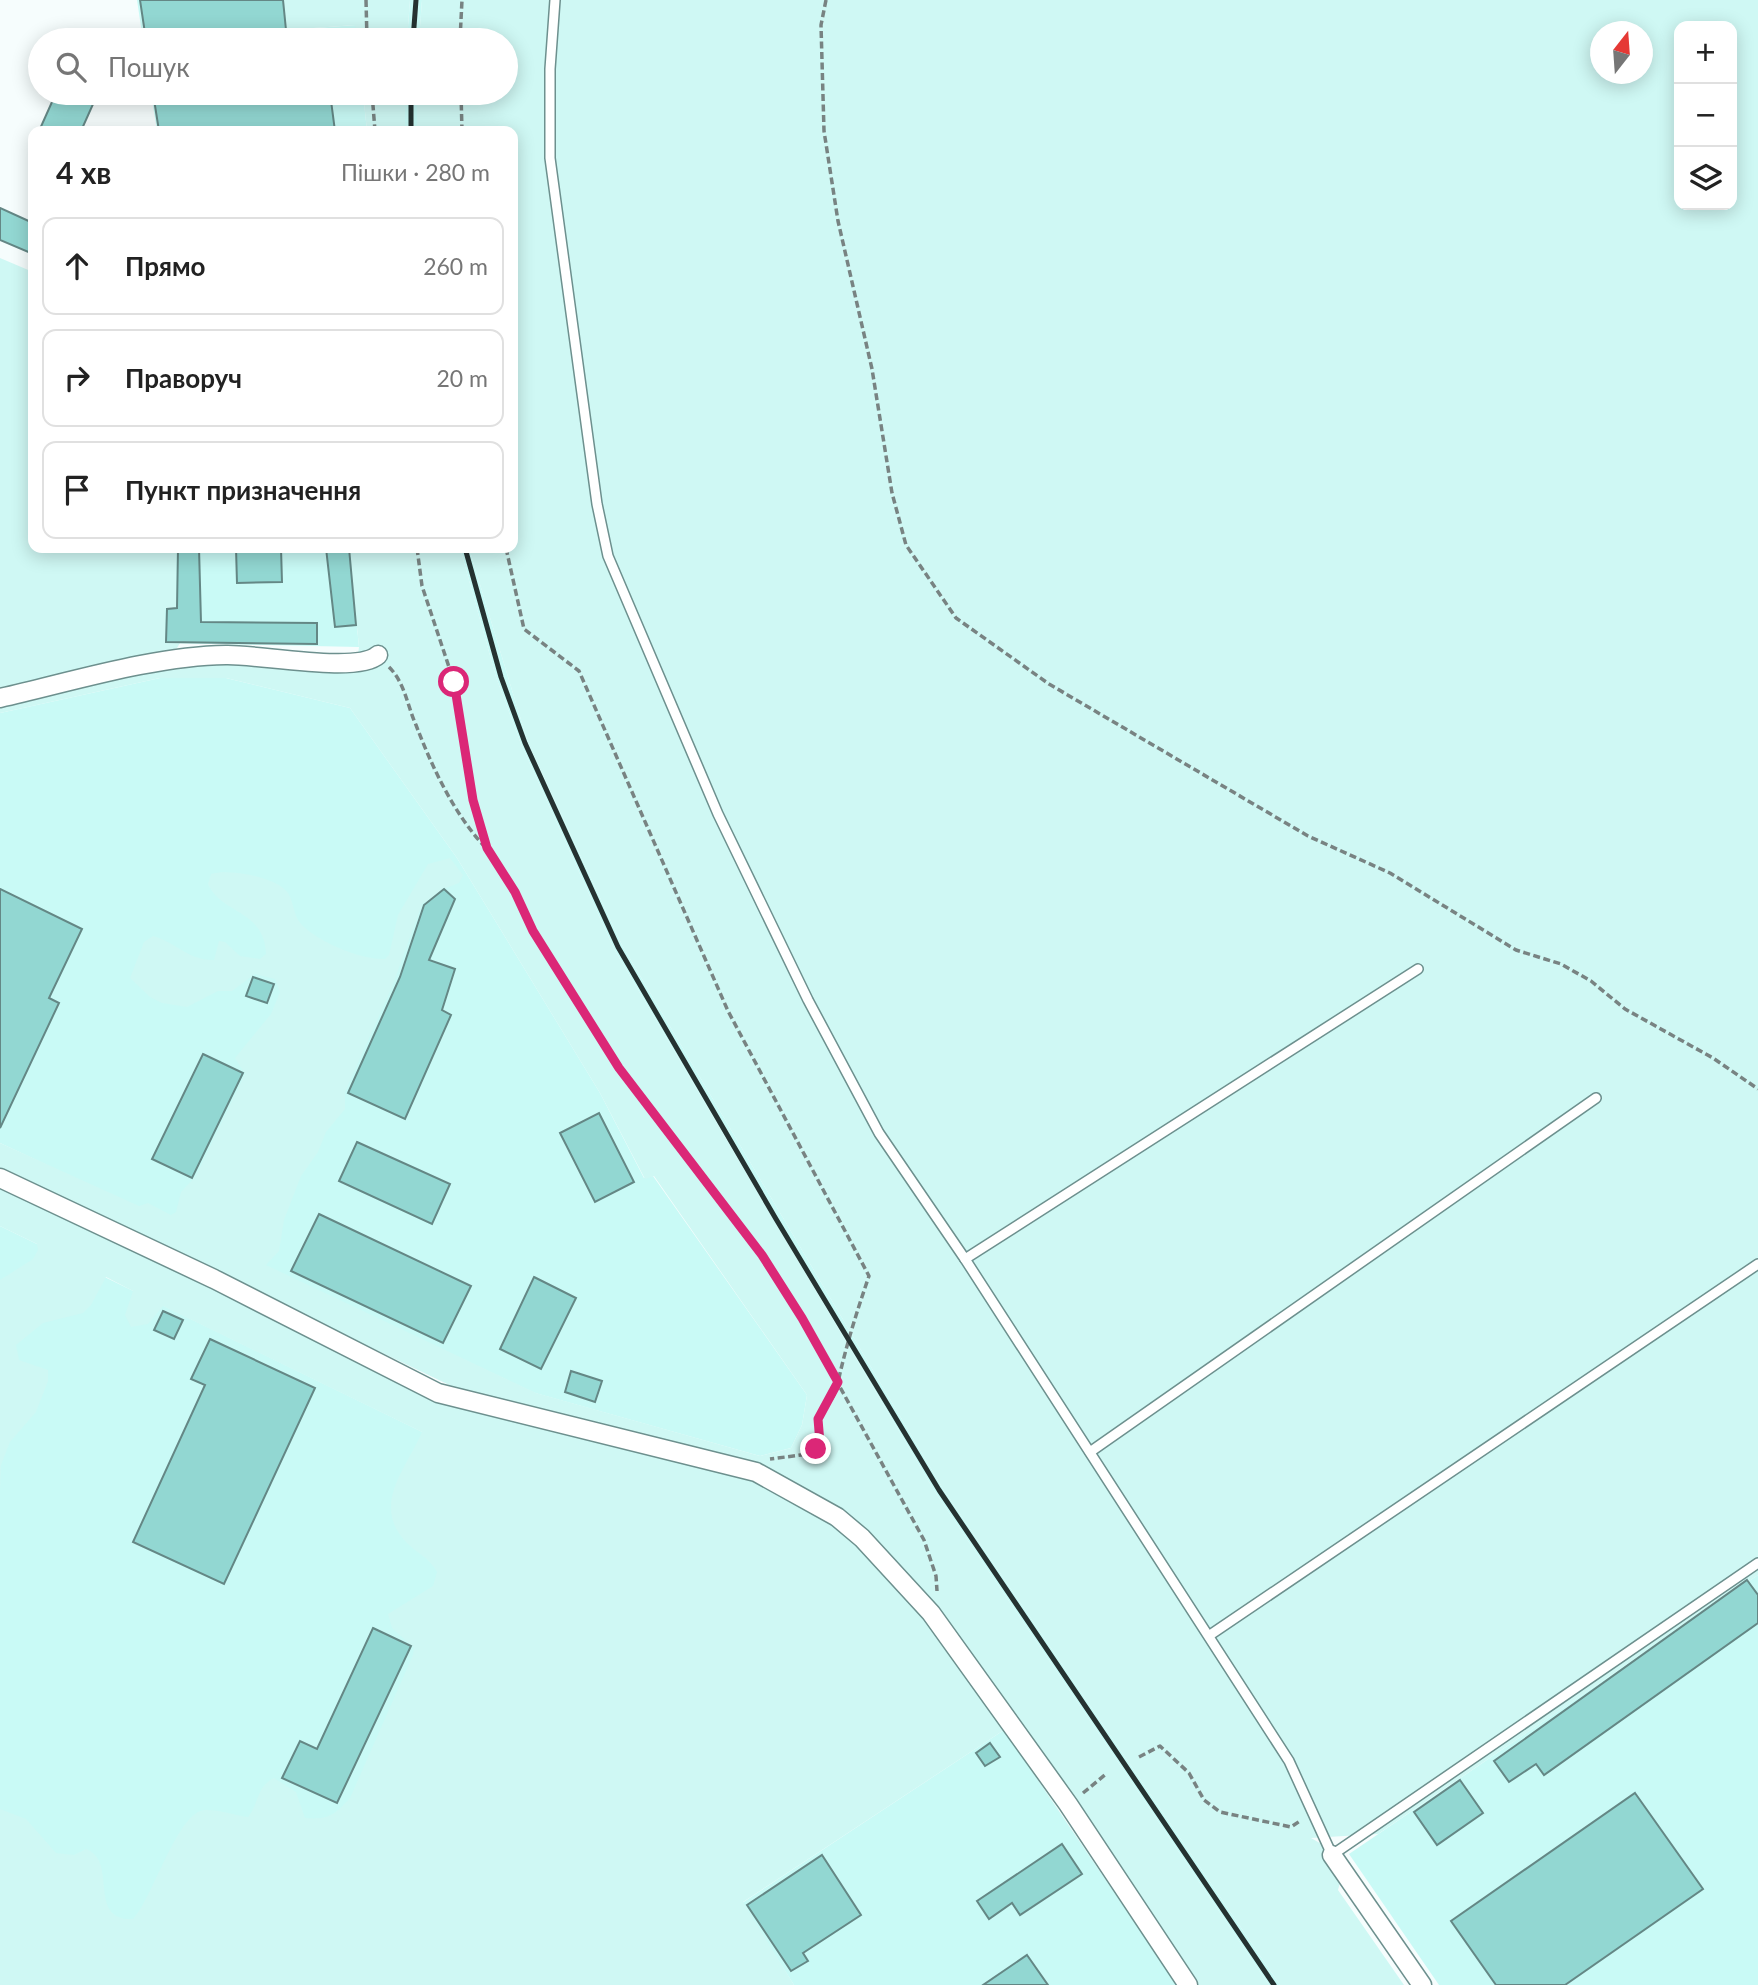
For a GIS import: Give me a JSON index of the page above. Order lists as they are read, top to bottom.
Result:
{
  "north": "top",
  "page": {
    "map_buttons": ["+", "−"],
    "search": "Пошук",
    "heading": ["4 хв", "Пішки · 280 m"],
    "list": [
      ["Прямо", "260 m"],
      ["Праворуч", "20 m"],
      "Пункт призначення"
    ]
  }
}
